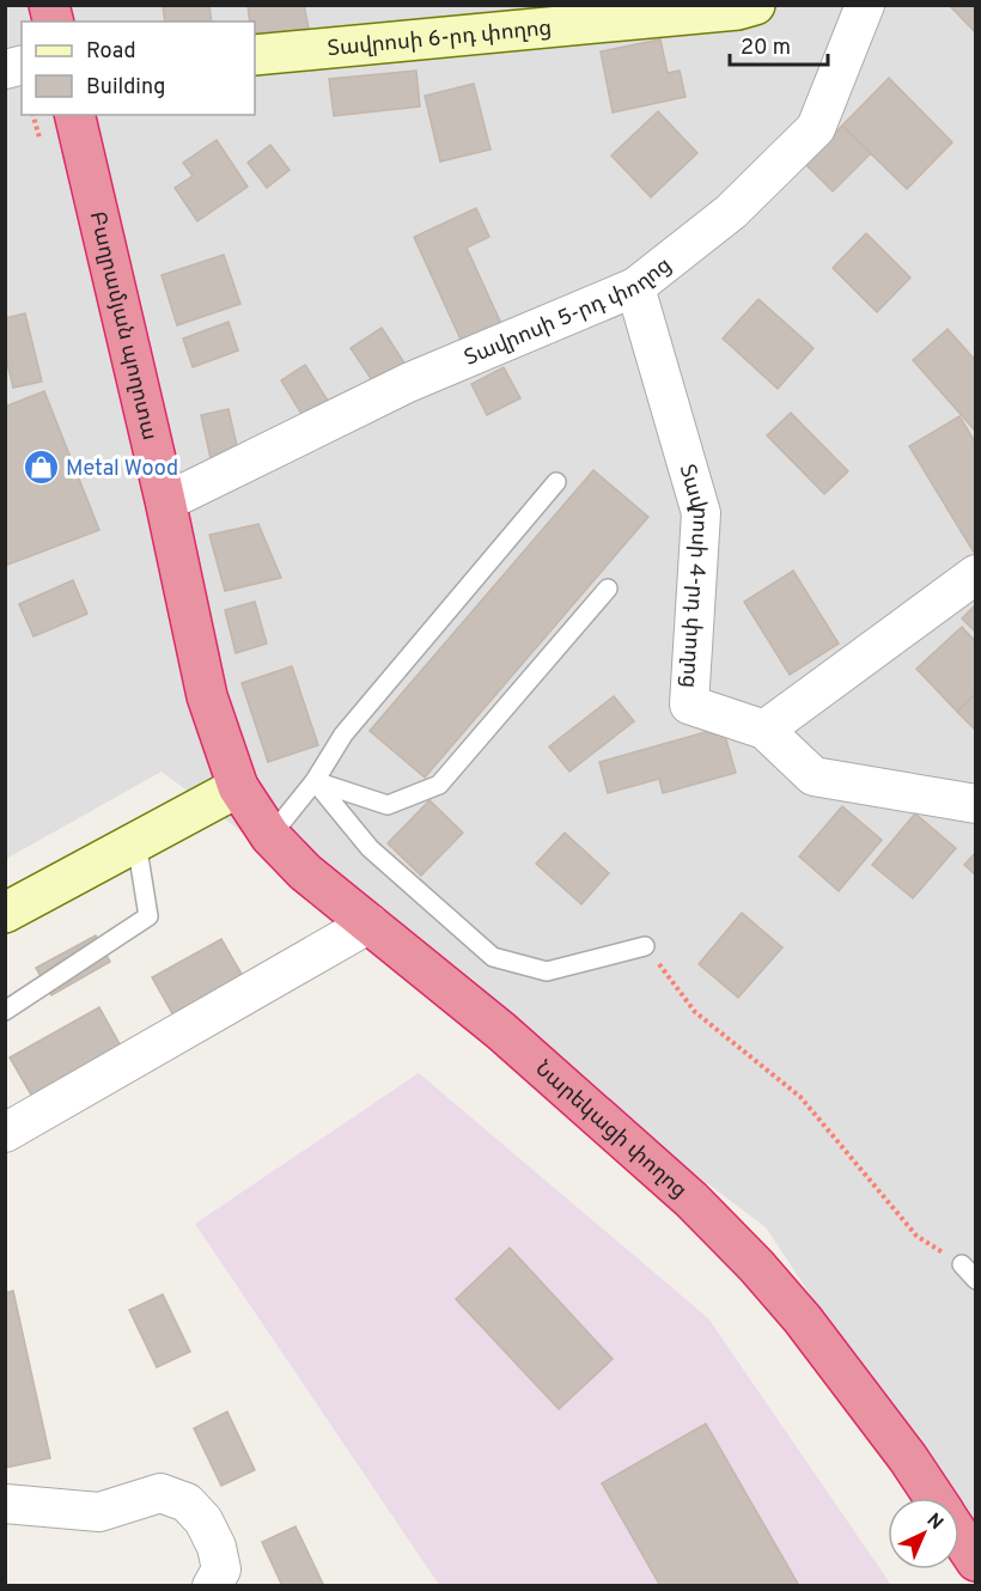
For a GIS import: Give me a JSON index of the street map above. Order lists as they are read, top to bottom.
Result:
{
  "streets": {
    "highway": ["Բաղրամյան պողոտա", "Նարեկացի փողոց"],
    "street": ["Տավրոսի 6-րդ փողոց", "Տավրոսի 5-րդ փողոց", "Տավրոսի 4-րդ փողոց"]
  },
  "crossings": [
    ["Տավրոսի 5-րդ փողոց", "Բաղրամյան պողոտա"],
    ["Տավրոսի 5-րդ փողոց", "Տավրոսի 4-րդ փողոց"],
    ["Բաղրամյան պողոտա", "Նարեկացի փողոց"]
  ],
  "places": {
    "shop": ["Metal Wood"]
  },
  "legend": ["Road", "Building"],
  "scale_bar": "20 m",
  "north": "top right"
}
